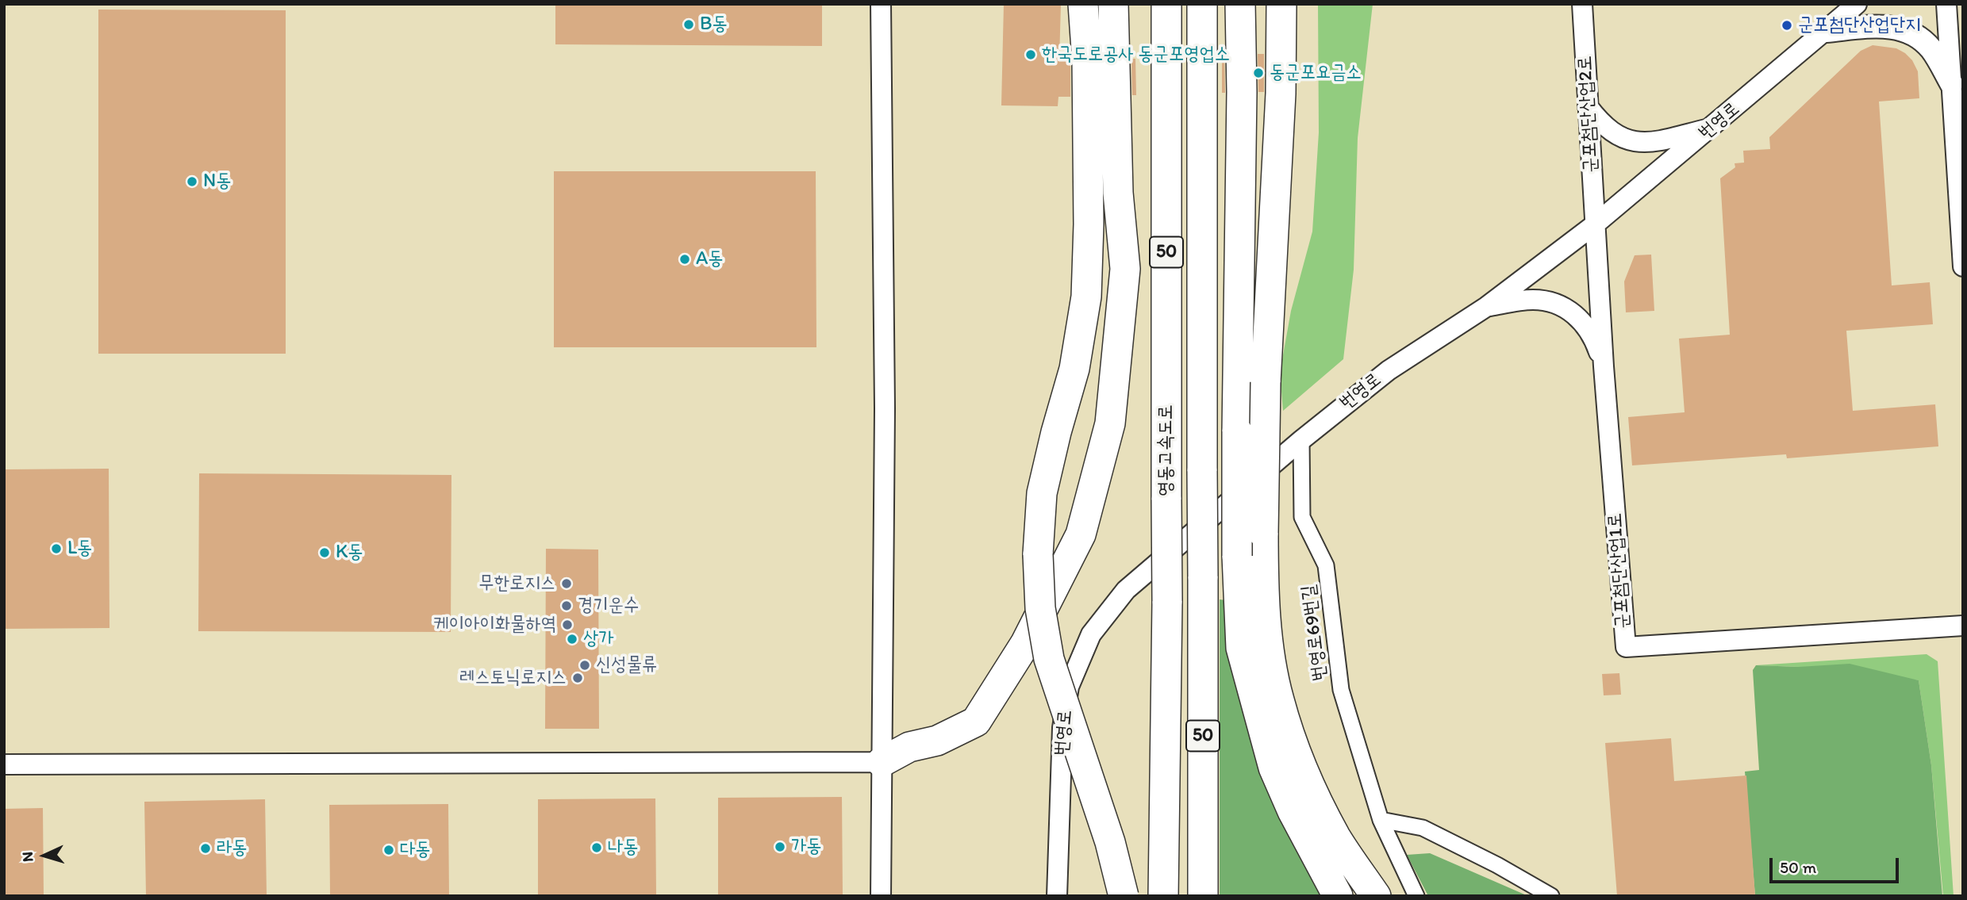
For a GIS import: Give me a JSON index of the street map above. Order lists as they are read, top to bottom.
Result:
{
  "streets": {
    "highway": ["50", "영동고속도로"],
    "street": [
      "군포첨단산업2로",
      "번영로",
      "군포첨단산업1로",
      "번영로69번길"
    ]
  },
  "crossings": [
    ["군포첨단산업2로", "번영로"],
    ["군포첨단산업2로", "군포첨단산업1로"],
    ["번영로", "군포첨단산업1로"],
    ["번영로", "번영로69번길"]
  ],
  "places": [
    "B동",
    "군포첨단산업단지",
    "한국도로공사 동군포영업소",
    "동군포요금소",
    "N동",
    "A동",
    "L동",
    "K동",
    "무한로지스",
    "경기운수",
    "케이아이화물하역",
    "상가",
    "신성물류",
    "레스토닉로지스",
    "가동",
    "나동",
    "라동",
    "다동"
  ],
  "scale_bar": "50 m",
  "north": "left"
}
